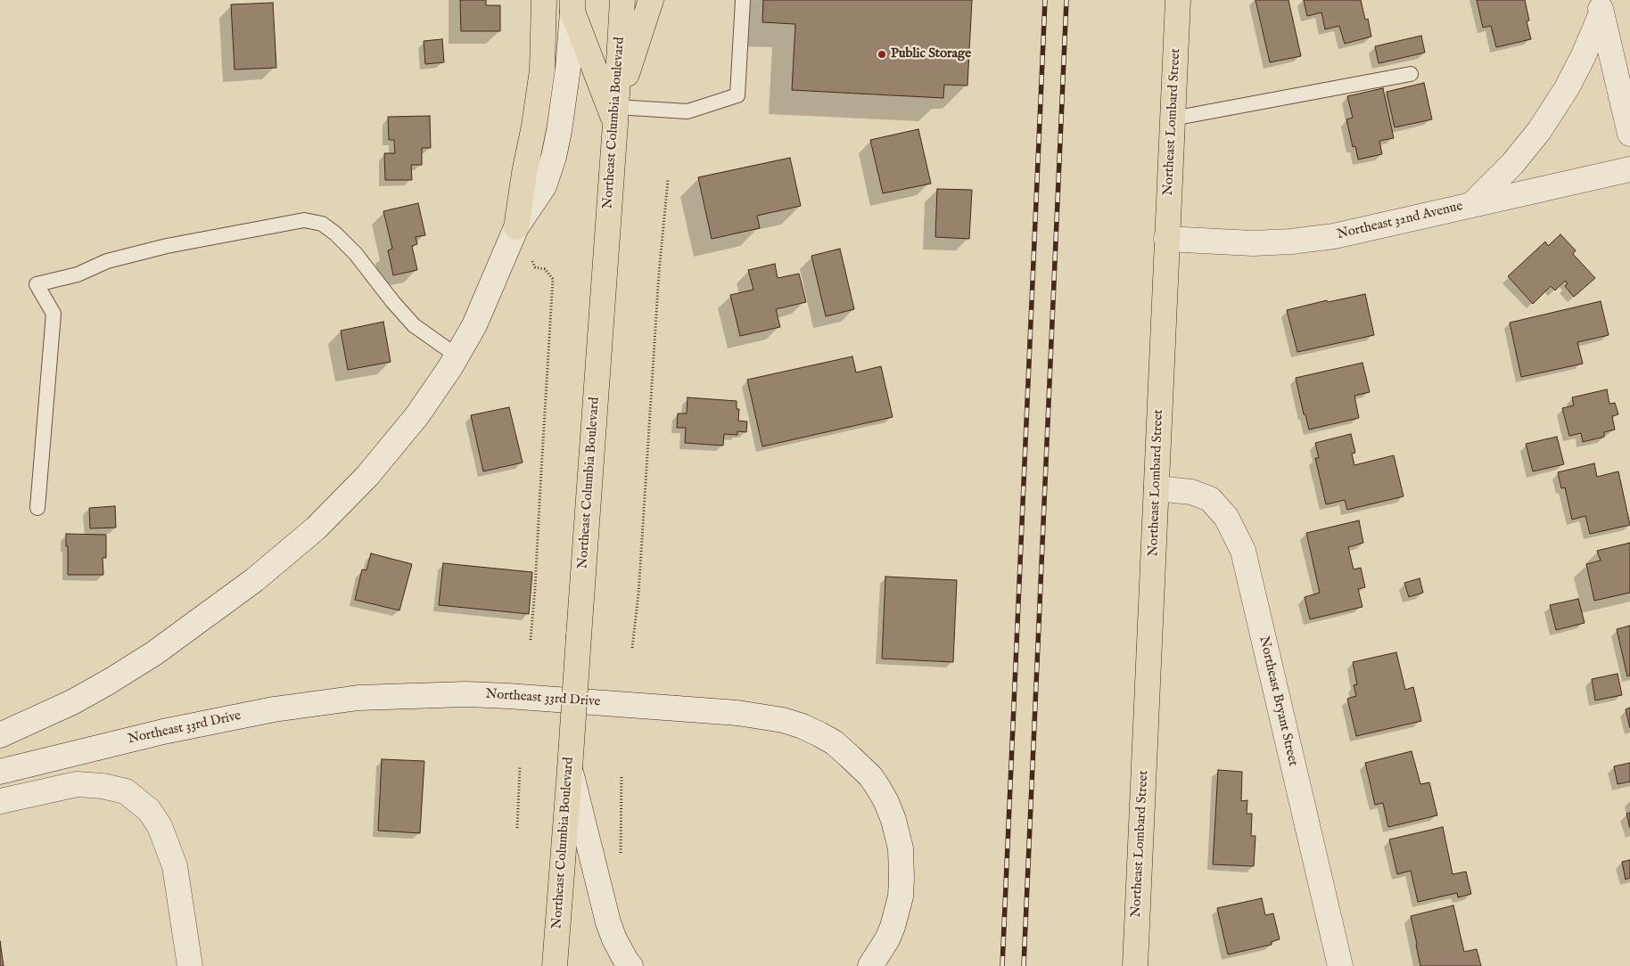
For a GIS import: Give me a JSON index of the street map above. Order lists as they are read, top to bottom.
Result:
{
  "streets": {
    "main road": [
      "Northeast Lombard Street",
      "Northeast Columbia Boulevard",
      "Northeast 32nd Avenue",
      "Northeast 33rd Drive",
      "Northeast Bryant Street"
    ]
  },
  "crossings": [
    ["Northeast Lombard Street", "Northeast 32nd Avenue"],
    ["Northeast Lombard Street", "Northeast Bryant Street"]
  ],
  "places": ["Public Storage"]
}
